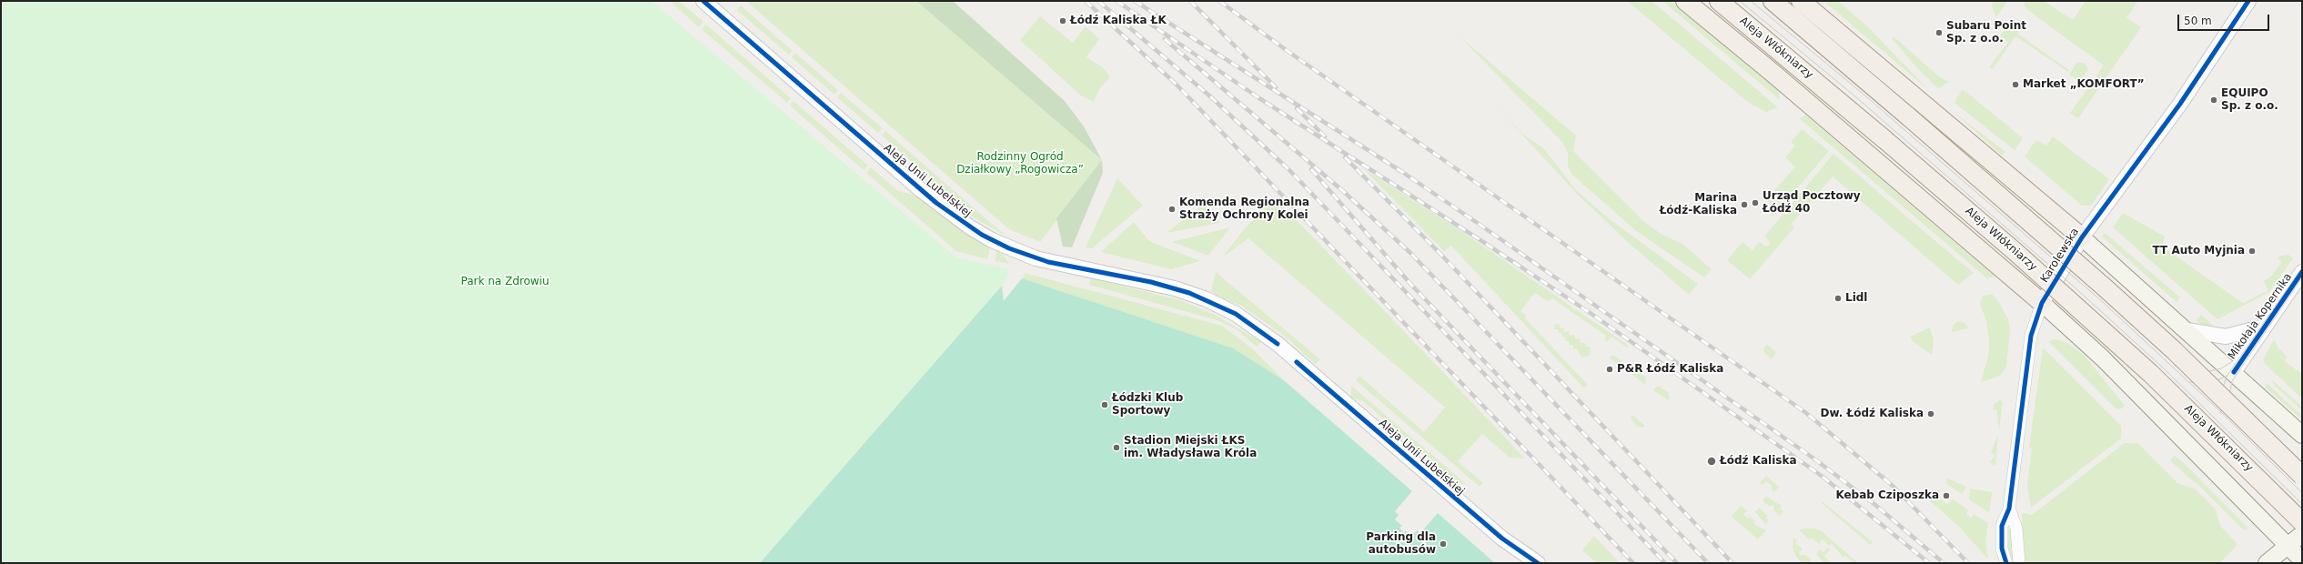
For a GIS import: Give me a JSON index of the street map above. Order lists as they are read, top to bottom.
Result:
{
  "streets": {
    "main road": ["Aleja Włókniarzy"],
    "street": ["Aleja Unii Lubelskiej", "Karolewska", "Mikołaja Kopernika"]
  },
  "parks": ["Rodzinny Ogród Działkowy „Rogowicza”", "Park na Zdrowiu"],
  "places": [
    "Łódź Kaliska ŁK",
    "Subaru Point Sp. z o.o.",
    "Market „KOMFORT”",
    "EQUIPO Sp. z o.o.",
    "Urząd Pocztowy Łódź 40",
    "Marina Łódź-Kaliska",
    "Komenda Regionalna Straży Ochrony Kolei",
    "TT Auto Myjnia",
    "Lidl",
    "P&R Łódź Kaliska",
    "Łódzki Klub Sportowy",
    "Dw. Łódź Kaliska",
    "Stadion Miejski ŁKS im. Władysława Króla",
    "Łódź Kaliska",
    "Kebab Cziposzka",
    "Parking dla autobusów"
  ],
  "scale_bar": "50 m"
}
